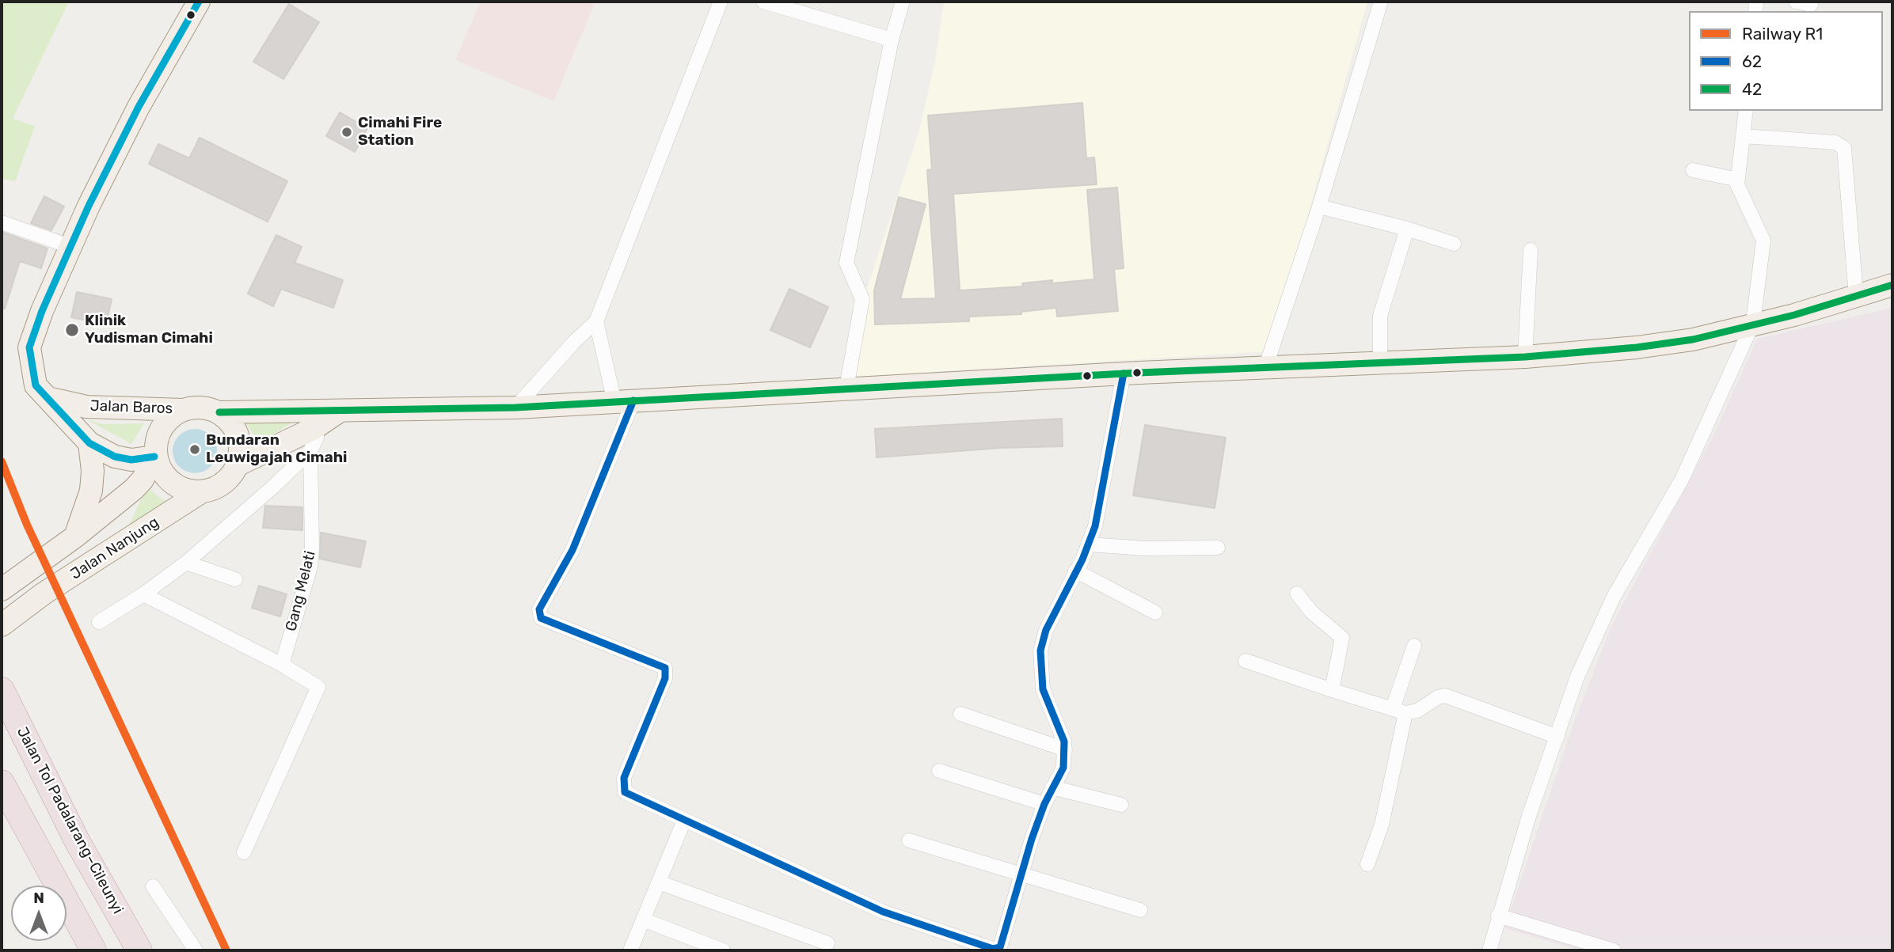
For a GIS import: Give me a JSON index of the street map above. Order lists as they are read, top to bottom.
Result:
{
  "streets": {
    "highway": ["Jalan Tol Padalarang–Cileunyi"],
    "main road": ["Jalan Baros", "Jalan Nanjung"],
    "street": ["Gang Melati"]
  },
  "crossings": [
    ["Jalan Baros", "Jalan Nanjung"]
  ],
  "places": ["Cimahi Fire Station", "Klinik Yudisman Cimahi", "Bundaran Leuwigajah Cimahi"],
  "lines": ["transit line 42", "transit line 62", "rail line R1"],
  "legend": ["Railway R1", "62", "42"],
  "north": "top"
}
